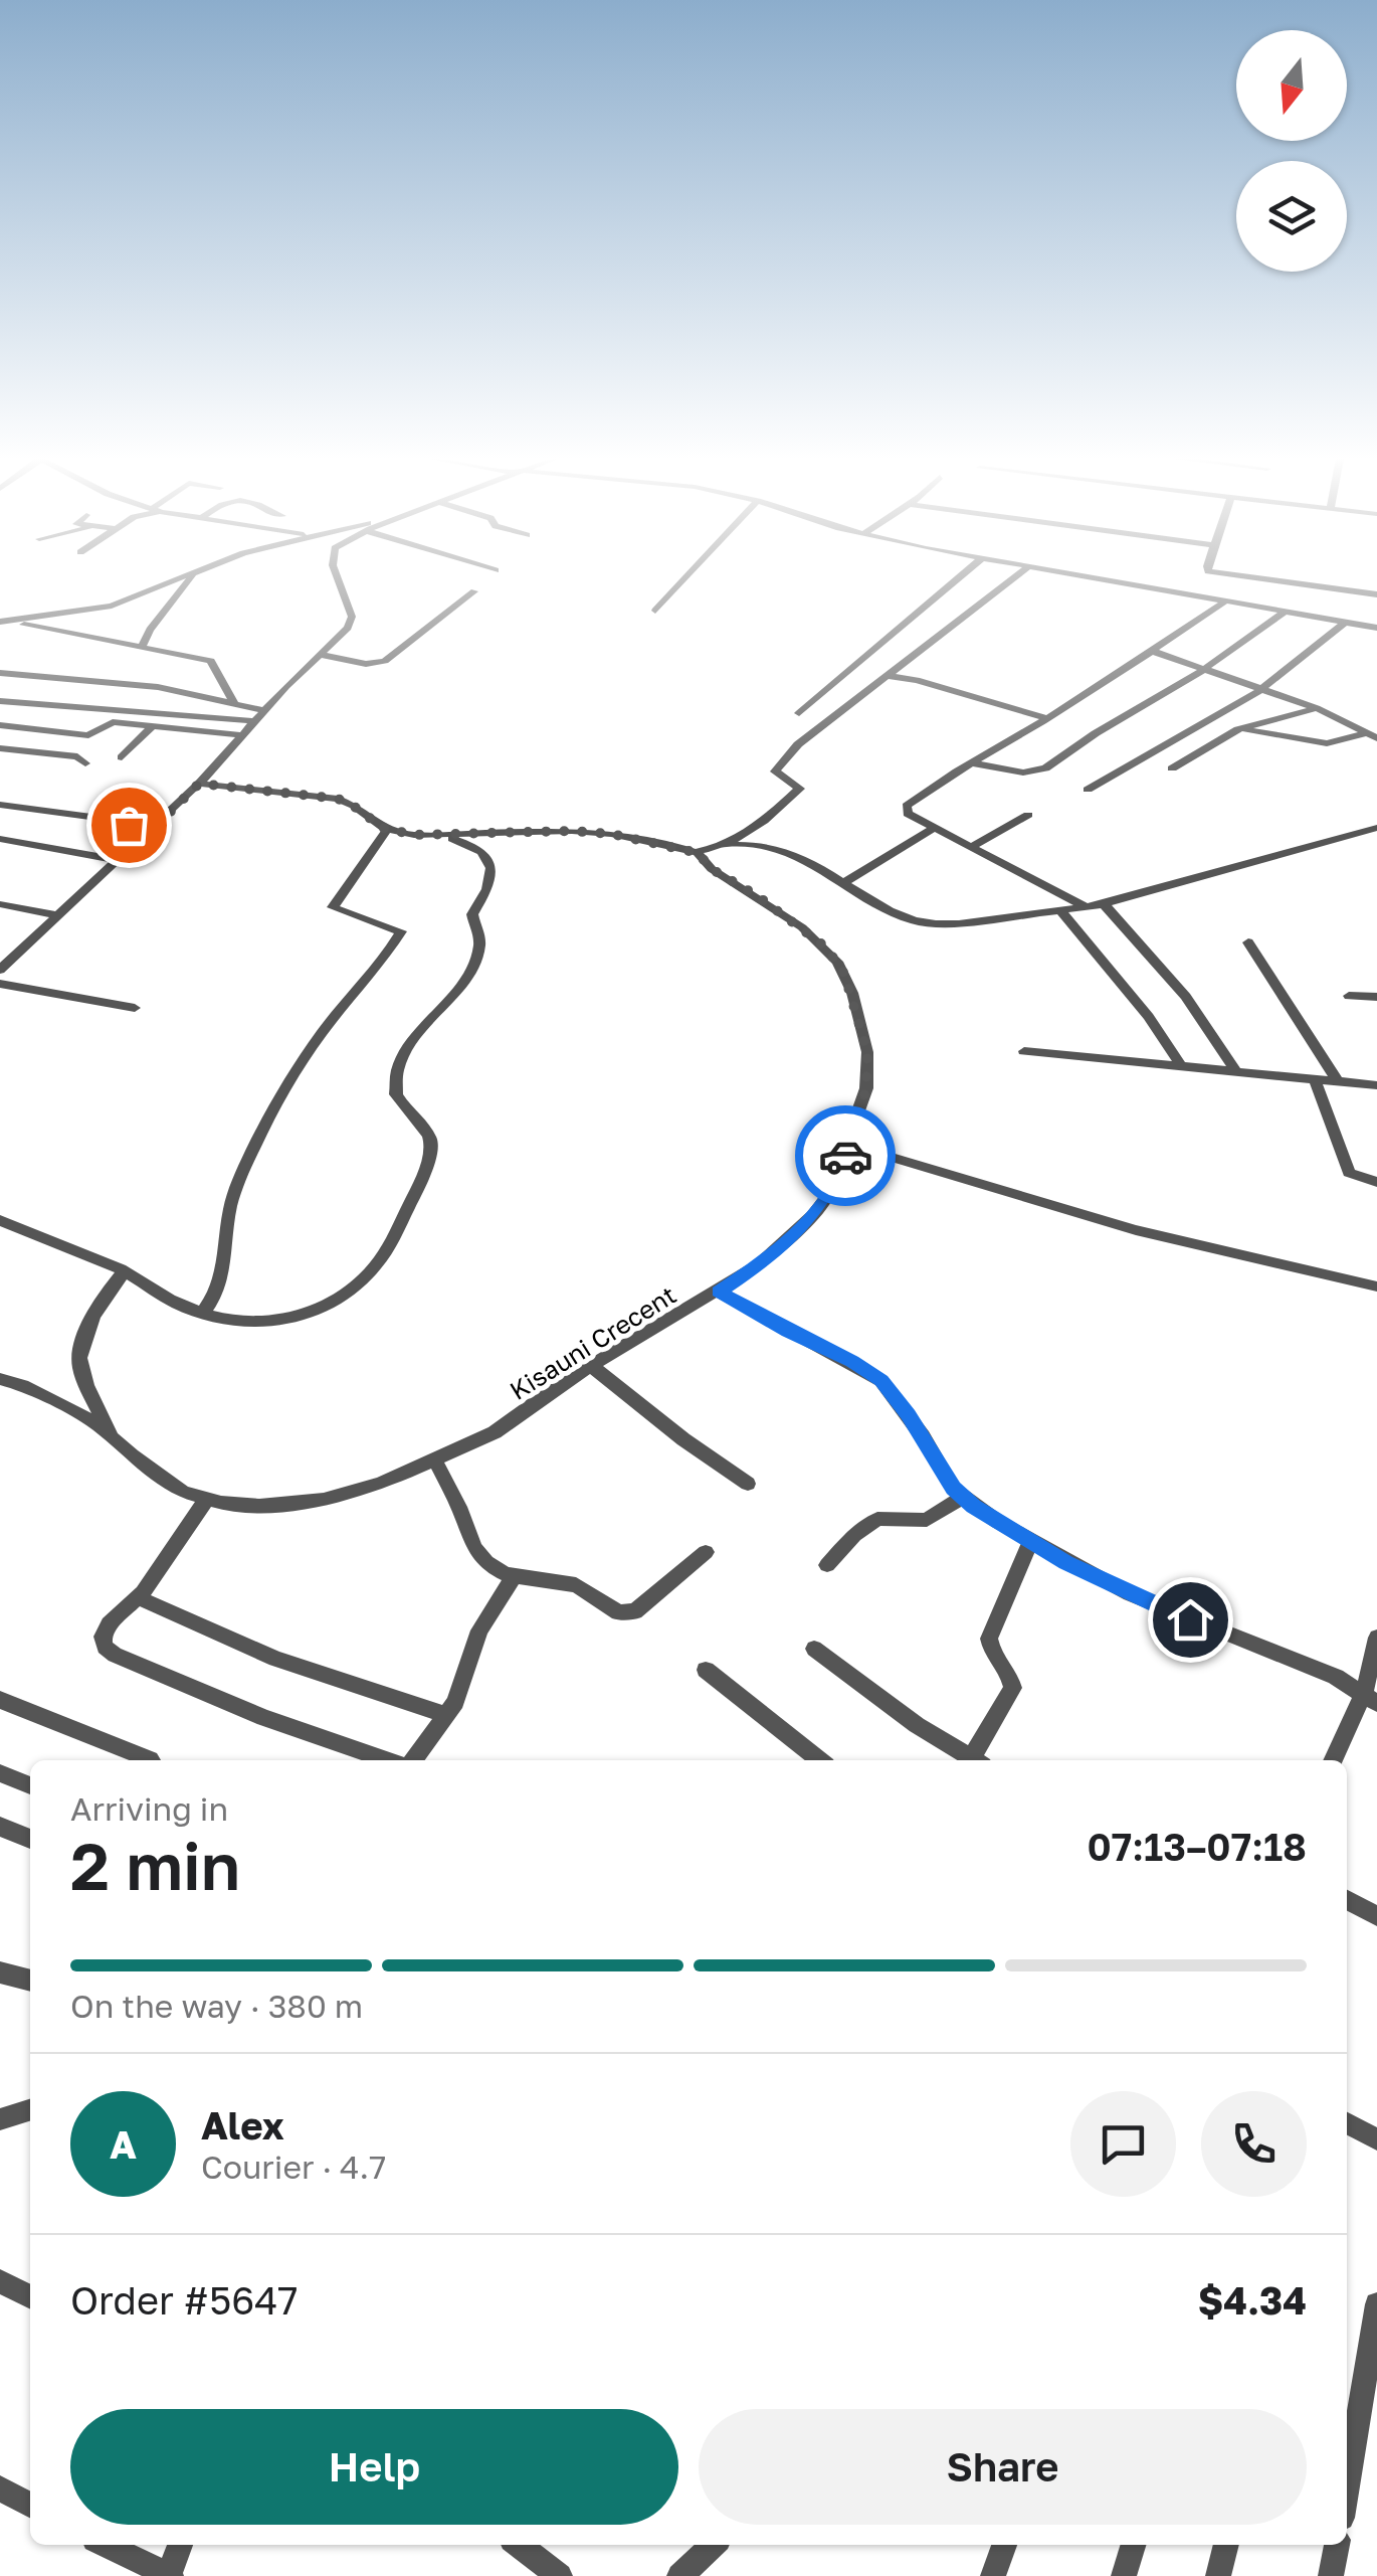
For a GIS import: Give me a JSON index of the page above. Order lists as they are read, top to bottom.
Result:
{
  "streets": {
    "street": ["Kisauni Crecent"]
  },
  "north": "bottom",
  "page": {
    "heading": ["2 min", "Arriving in", "07:13–07:18"],
    "panel": [
      "Alex",
      "Courier · 4.7",
      "Order #5647",
      "$4.34"
    ],
    "bar": "On the way · 380 m",
    "round": "A",
    "buttons": ["Help", "Share"]
  }
}
